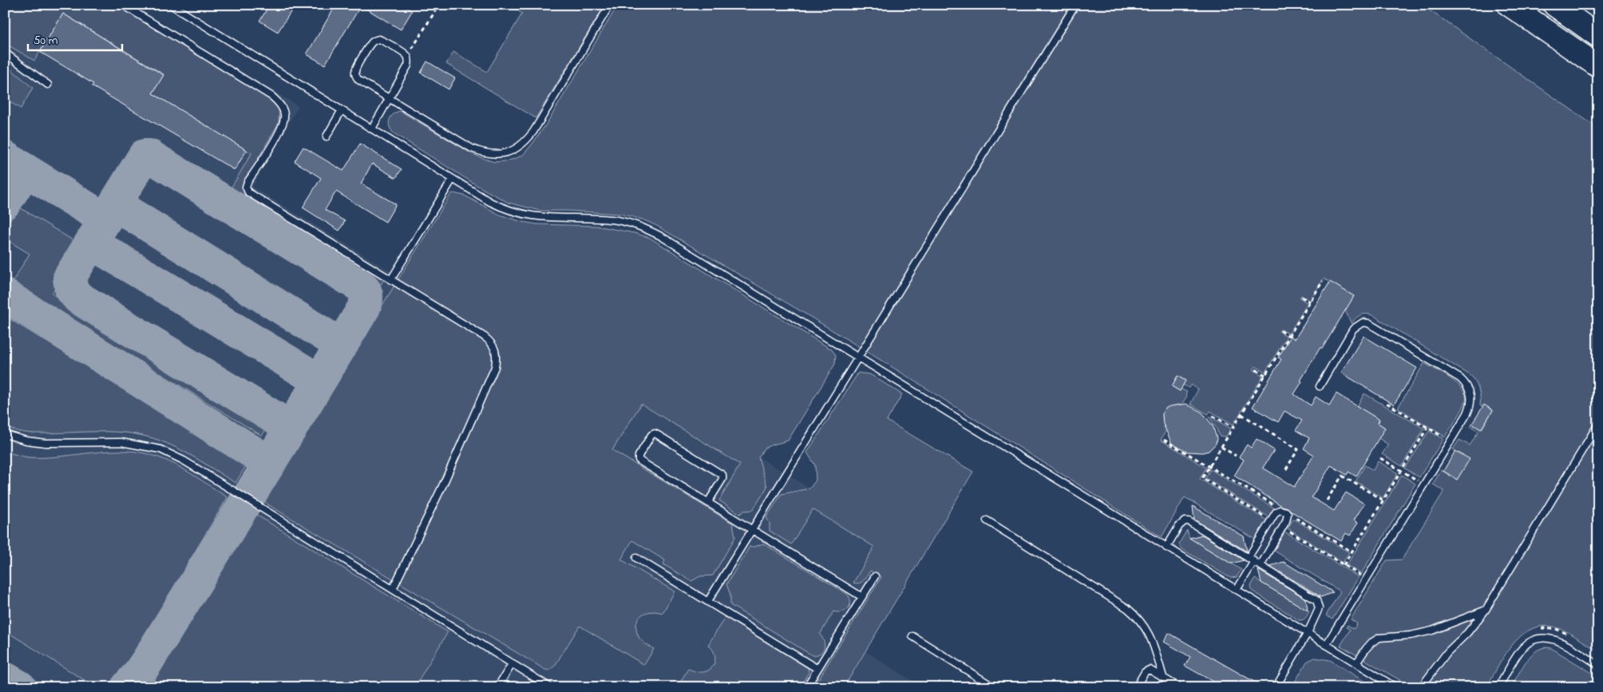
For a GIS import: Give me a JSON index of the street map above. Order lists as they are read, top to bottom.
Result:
{
  "scale_bar": "50 m"
}
